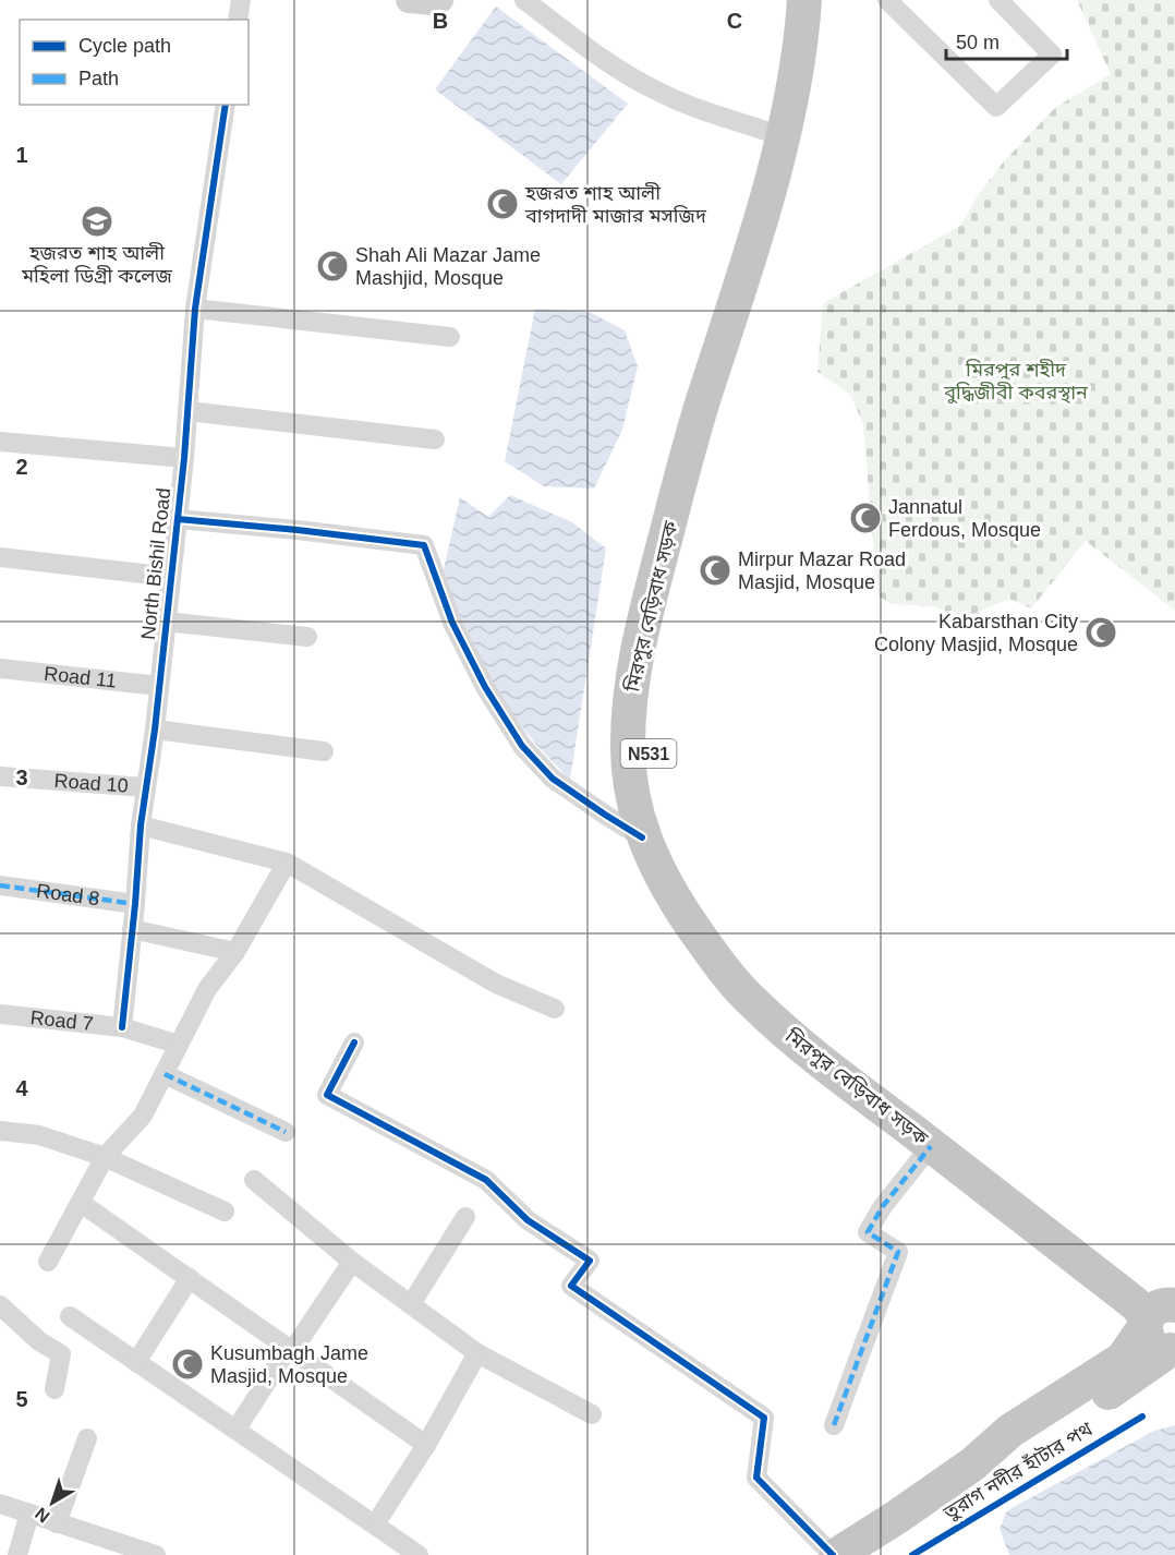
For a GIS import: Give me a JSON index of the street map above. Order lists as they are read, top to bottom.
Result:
{
  "streets": {
    "highway": ["মিরপুর বেড়িবাধ সড়ক", "N531"],
    "street": [
      "North Bishil Road",
      "Road 11",
      "Road 10",
      "Road 8",
      "Road 7"
    ],
    "cycle path": ["তুরাগ নদীর হাঁটার পথ"]
  },
  "crossings": [
    ["North Bishil Road", "Road 11"],
    ["North Bishil Road", "Road 10"],
    ["North Bishil Road", "Road 8"],
    ["North Bishil Road", "Road 7"]
  ],
  "parks": ["মিরপুর শহীদ বুদ্ধিজীবী কবরস্থান"],
  "places": {
    "mosque": [
      "হজরত শাহ আলী বাগদাদী মাজার মসজিদ",
      "Shah Ali Mazar Jame Mashjid, Mosque",
      "Jannatul Ferdous, Mosque",
      "Mirpur Mazar Road Masjid, Mosque",
      "Kabarsthan City Colony Masjid, Mosque",
      "Kusumbagh Jame Masjid, Mosque"
    ],
    "school or university": ["হজরত শাহ আলী মহিলা ডিগ্রী কলেজ"]
  },
  "legend": ["Cycle path", "Path"],
  "scale_bar": "50 m",
  "north": "bottom left",
  "grid": {
    "columns": ["B", "C"],
    "rows": [
      "1",
      "2",
      "3",
      "4",
      "5"
    ]
  }
}
